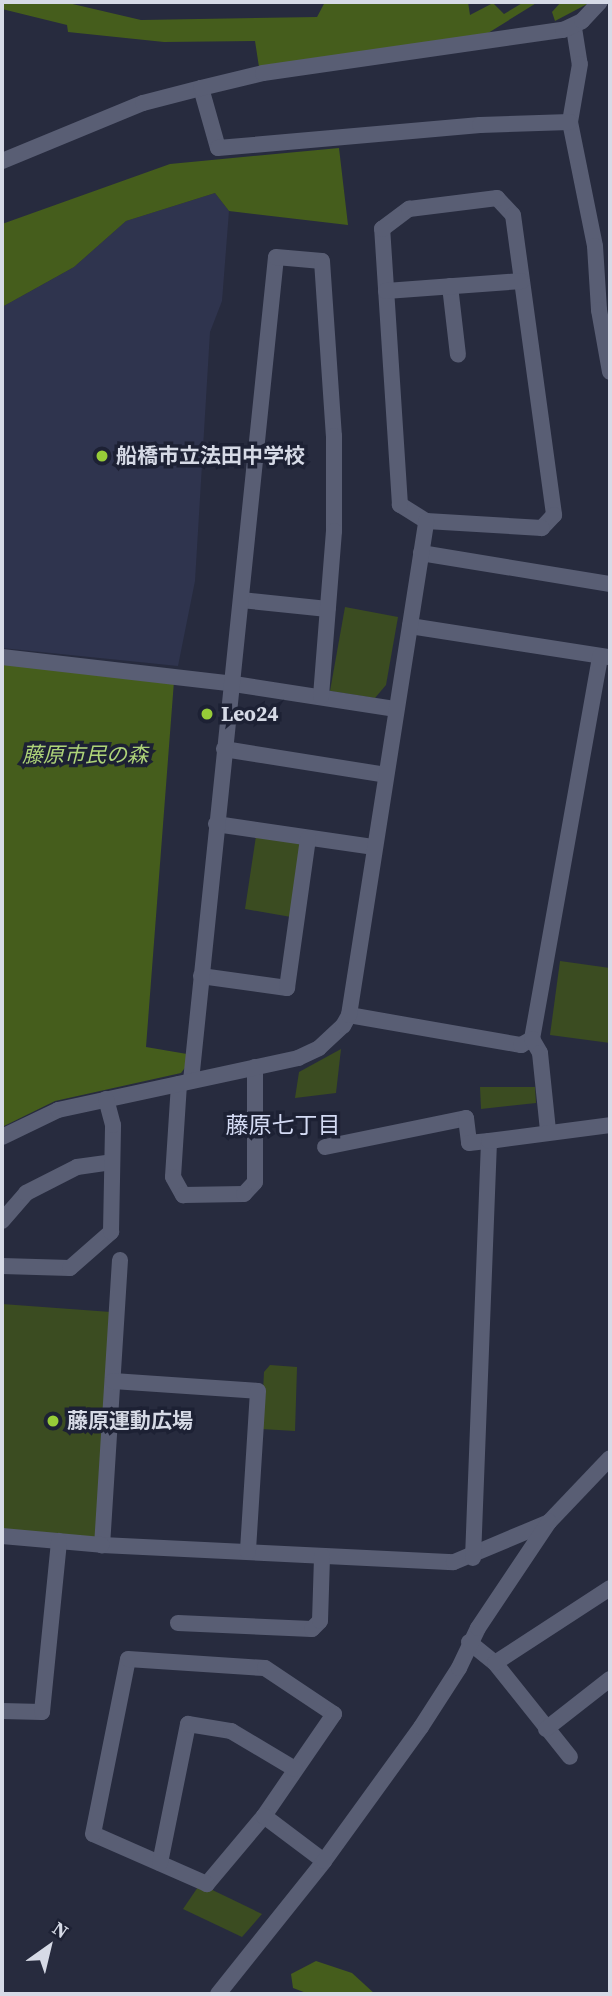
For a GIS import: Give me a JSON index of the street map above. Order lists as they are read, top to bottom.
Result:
{
  "districts": ["藤原七丁目"],
  "parks": ["藤原市民の森"],
  "places": ["船橋市立法田中学校", "Leo24", "藤原運動広場"],
  "north": "top right"
}
